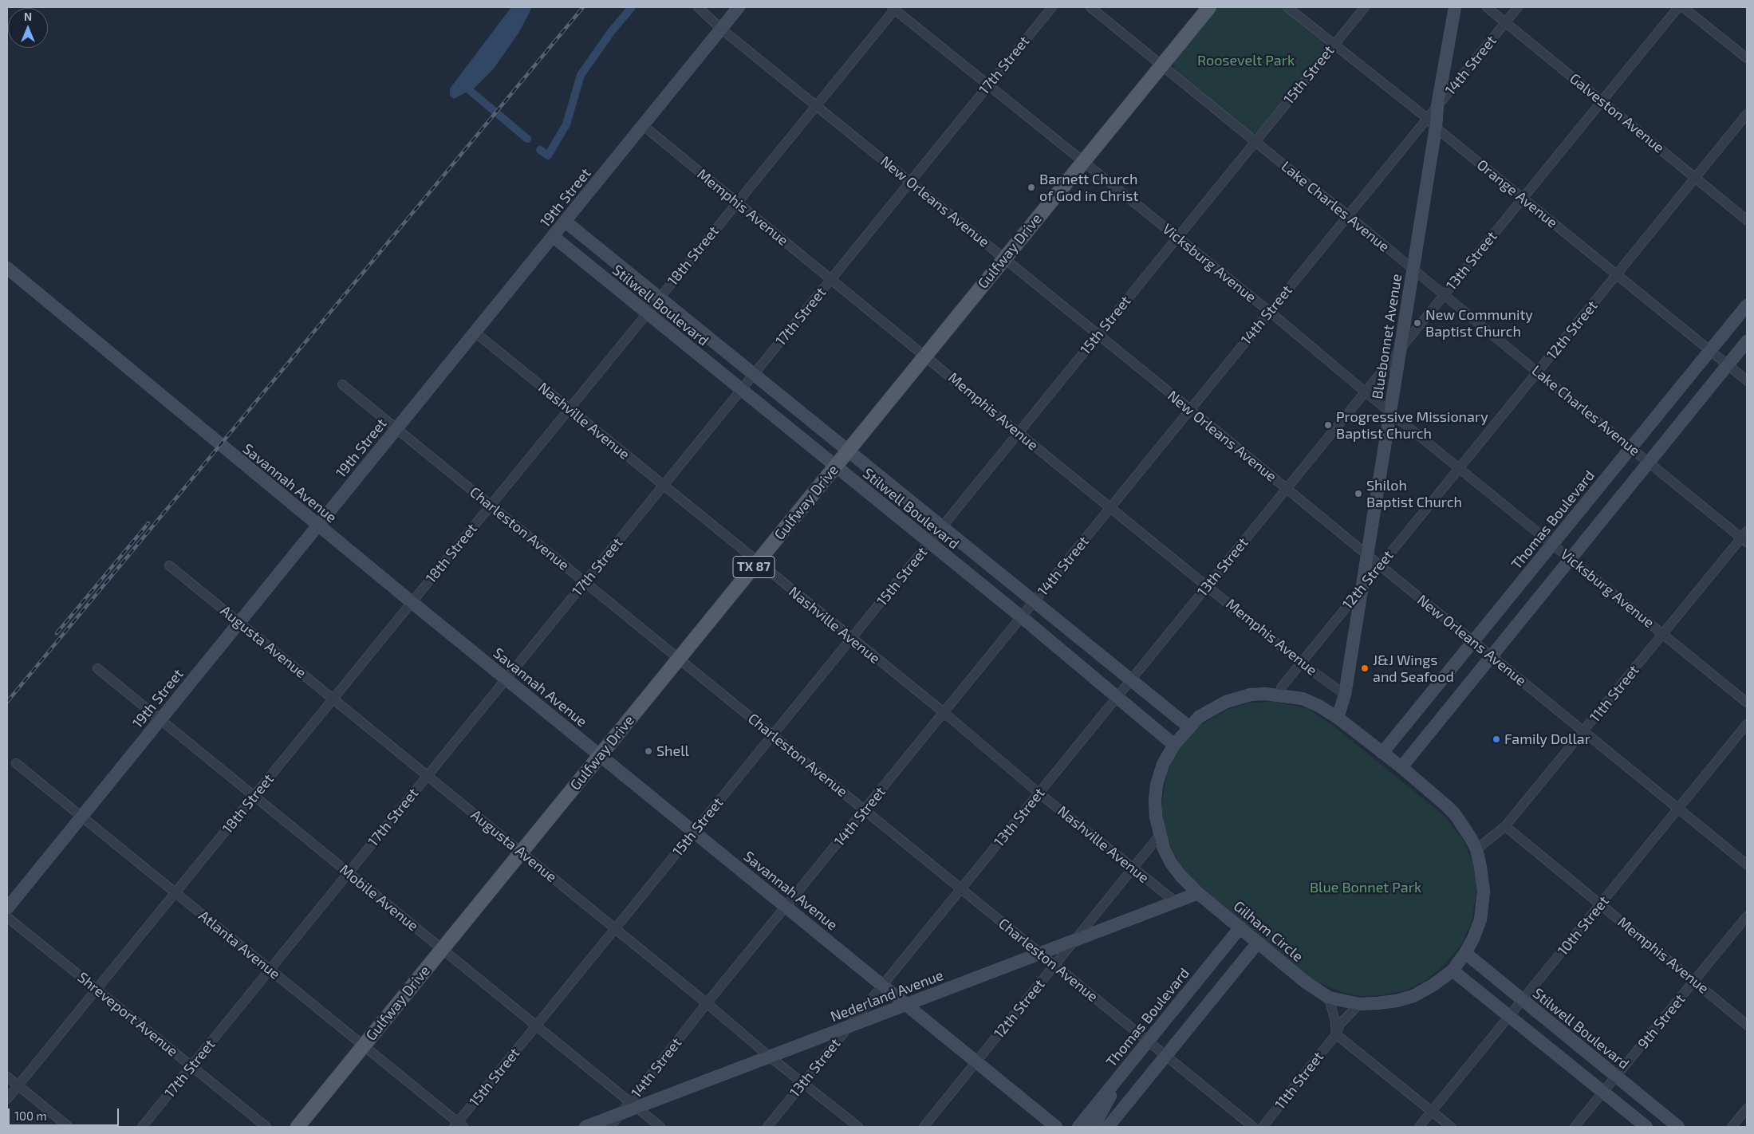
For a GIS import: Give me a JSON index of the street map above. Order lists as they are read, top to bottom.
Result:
{
  "streets": {
    "main road": ["Gulfway Drive", "TX 87"],
    "street": [
      "17th Street",
      "14th Street",
      "15th Street",
      "Galveston Avenue",
      "Orange Avenue",
      "19th Street",
      "New Orleans Avenue",
      "Lake Charles Avenue",
      "Memphis Avenue",
      "18th Street",
      "13th Street",
      "Vicksburg Avenue",
      "Stilwell Boulevard",
      "12th Street",
      "Bluebonnet Avenue",
      "Nashville Avenue",
      "Savannah Avenue",
      "Thomas Boulevard",
      "Charleston Avenue",
      "Augusta Avenue",
      "11th Street",
      "Mobile Avenue",
      "10th Street",
      "Gilham Circle",
      "Atlanta Avenue",
      "Nederland Avenue",
      "Shreveport Avenue",
      "9th Street"
    ]
  },
  "crossings": [
    ["17th Street", "New Orleans Avenue"],
    ["17th Street", "Memphis Avenue"],
    ["17th Street", "Vicksburg Avenue"],
    ["17th Street", "Stilwell Boulevard"],
    ["17th Street", "Nashville Avenue"],
    ["17th Street", "Savannah Avenue"],
    ["17th Street", "Charleston Avenue"],
    ["17th Street", "Augusta Avenue"],
    ["17th Street", "Mobile Avenue"],
    ["17th Street", "Atlanta Avenue"],
    ["17th Street", "Shreveport Avenue"],
    ["14th Street", "Galveston Avenue"],
    ["14th Street", "Orange Avenue"],
    ["14th Street", "New Orleans Avenue"],
    ["14th Street", "Lake Charles Avenue"],
    ["14th Street", "Memphis Avenue"],
    ["14th Street", "Vicksburg Avenue"],
    ["14th Street", "Stilwell Boulevard"],
    ["14th Street", "Bluebonnet Avenue"],
    ["14th Street", "Nashville Avenue"],
    ["14th Street", "Savannah Avenue"],
    ["14th Street", "Charleston Avenue"],
    ["14th Street", "Augusta Avenue"],
    ["14th Street", "Mobile Avenue"],
    ["14th Street", "Nederland Avenue"],
    ["15th Street", "Orange Avenue"],
    ["15th Street", "New Orleans Avenue"],
    ["15th Street", "Lake Charles Avenue"],
    ["15th Street", "Memphis Avenue"],
    ["15th Street", "Vicksburg Avenue"],
    ["15th Street", "Stilwell Boulevard"],
    ["15th Street", "Nashville Avenue"],
    ["15th Street", "Savannah Avenue"],
    ["15th Street", "Charleston Avenue"],
    ["15th Street", "Augusta Avenue"],
    ["15th Street", "Mobile Avenue"],
    ["15th Street", "Atlanta Avenue"],
    ["Galveston Avenue", "13th Street"],
    ["Galveston Avenue", "12th Street"],
    ["Orange Avenue", "13th Street"],
    ["Orange Avenue", "12th Street"],
    ["Orange Avenue", "Bluebonnet Avenue"],
    ["Orange Avenue", "Thomas Boulevard"],
    ["19th Street", "New Orleans Avenue"],
    ["19th Street", "Memphis Avenue"],
    ["19th Street", "Stilwell Boulevard"],
    ["19th Street", "Nashville Avenue"],
    ["19th Street", "Savannah Avenue"],
    ["19th Street", "Charleston Avenue"],
    ["19th Street", "Augusta Avenue"],
    ["19th Street", "Mobile Avenue"],
    ["19th Street", "Atlanta Avenue"],
    ["New Orleans Avenue", "Gulfway Drive"],
    ["New Orleans Avenue", "18th Street"],
    ["New Orleans Avenue", "13th Street"],
    ["New Orleans Avenue", "12th Street"],
    ["New Orleans Avenue", "Bluebonnet Avenue"],
    ["New Orleans Avenue", "Thomas Boulevard"],
    ["New Orleans Avenue", "11th Street"],
    ["New Orleans Avenue", "10th Street"],
    ["Lake Charles Avenue", "Gulfway Drive"],
    ["Lake Charles Avenue", "13th Street"],
    ["Lake Charles Avenue", "12th Street"],
    ["Lake Charles Avenue", "Bluebonnet Avenue"],
    ["Lake Charles Avenue", "Thomas Boulevard"],
    ["Lake Charles Avenue", "11th Street"],
    ["Memphis Avenue", "Gulfway Drive"],
    ["Memphis Avenue", "18th Street"],
    ["Memphis Avenue", "13th Street"],
    ["Memphis Avenue", "12th Street"],
    ["Memphis Avenue", "Bluebonnet Avenue"],
    ["Memphis Avenue", "11th Street"],
    ["Memphis Avenue", "10th Street"],
    ["Memphis Avenue", "9th Street"],
    ["Gulfway Drive", "Vicksburg Avenue"],
    ["Gulfway Drive", "Stilwell Boulevard"],
    ["Gulfway Drive", "Nashville Avenue"],
    ["Gulfway Drive", "Savannah Avenue"],
    ["Gulfway Drive", "Charleston Avenue"],
    ["Gulfway Drive", "Augusta Avenue"],
    ["Gulfway Drive", "Mobile Avenue"],
    ["Gulfway Drive", "Atlanta Avenue"],
    ["18th Street", "Vicksburg Avenue"],
    ["18th Street", "Stilwell Boulevard"],
    ["18th Street", "Nashville Avenue"],
    ["18th Street", "Savannah Avenue"],
    ["18th Street", "Charleston Avenue"],
    ["18th Street", "Augusta Avenue"],
    ["18th Street", "Mobile Avenue"],
    ["18th Street", "Atlanta Avenue"],
    ["18th Street", "Shreveport Avenue"],
    ["13th Street", "Vicksburg Avenue"],
    ["13th Street", "Stilwell Boulevard"],
    ["13th Street", "Bluebonnet Avenue"],
    ["13th Street", "Nashville Avenue"],
    ["13th Street", "Savannah Avenue"],
    ["13th Street", "Charleston Avenue"],
    ["13th Street", "Augusta Avenue"],
    ["13th Street", "Nederland Avenue"],
    ["Vicksburg Avenue", "12th Street"],
    ["Vicksburg Avenue", "Bluebonnet Avenue"],
    ["Vicksburg Avenue", "Thomas Boulevard"],
    ["Vicksburg Avenue", "11th Street"],
    ["Stilwell Boulevard", "10th Street"],
    ["Stilwell Boulevard", "Gilham Circle"],
    ["Stilwell Boulevard", "9th Street"],
    ["12th Street", "Bluebonnet Avenue"],
    ["12th Street", "Nashville Avenue"],
    ["12th Street", "Savannah Avenue"],
    ["12th Street", "Charleston Avenue"],
    ["12th Street", "Gilham Circle"],
    ["12th Street", "Nederland Avenue"],
    ["Bluebonnet Avenue", "Gilham Circle"],
    ["Nashville Avenue", "Nederland Avenue"],
    ["Savannah Avenue", "Nederland Avenue"],
    ["Thomas Boulevard", "Charleston Avenue"],
    ["Thomas Boulevard", "Gilham Circle"],
    ["Charleston Avenue", "Nederland Avenue"],
    ["Augusta Avenue", "Nederland Avenue"],
    ["11th Street", "Gilham Circle"],
    ["Mobile Avenue", "Nederland Avenue"],
    ["Gilham Circle", "Nederland Avenue"]
  ],
  "parks": ["Roosevelt Park", "Blue Bonnet Park"],
  "places": [
    "Barnett Church of God in Christ",
    "New Community Baptist Church",
    "Progressive Missionary Baptist Church",
    "Shiloh Baptist Church",
    "J&J Wings and Seafood",
    "Family Dollar",
    "Shell"
  ],
  "scale_bar": "100 m",
  "north": "top"
}
